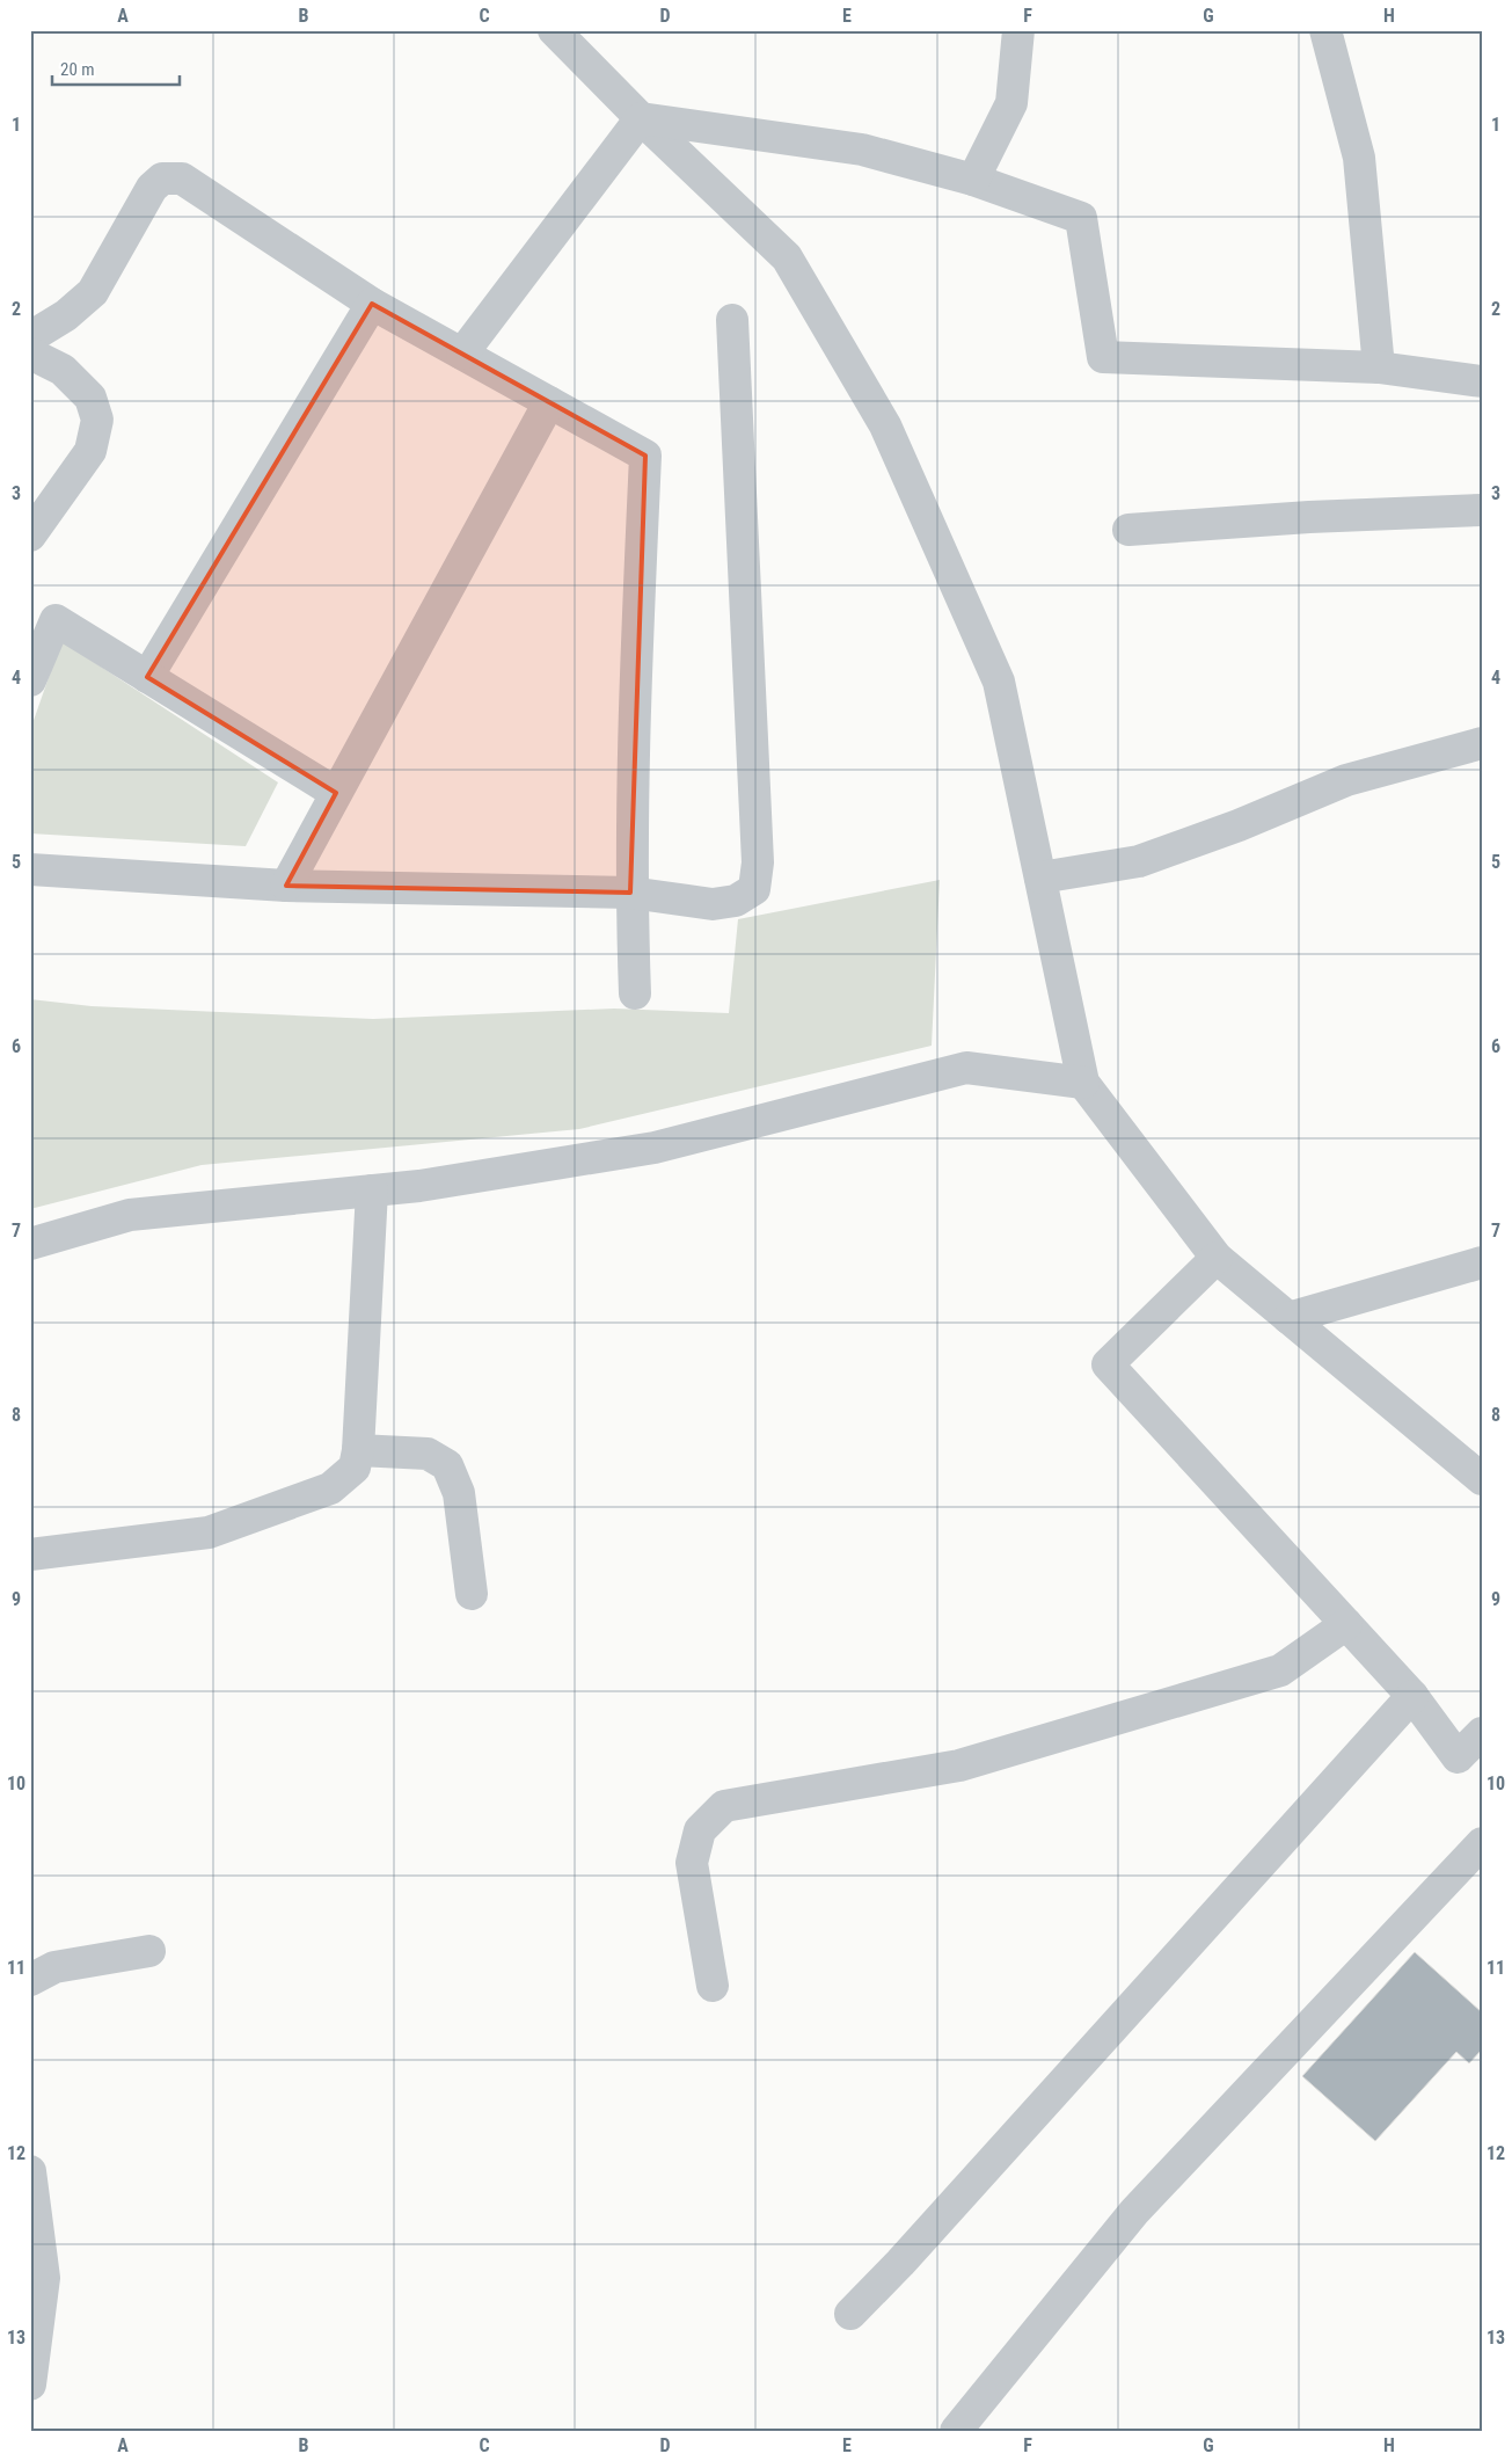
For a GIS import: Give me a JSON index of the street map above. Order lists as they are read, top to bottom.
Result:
{
  "scale_bar": "20 m",
  "grid": {
    "columns": [
      "A",
      "B",
      "C",
      "D",
      "E",
      "F",
      "G",
      "H"
    ],
    "rows": [
      "1",
      "2",
      "3",
      "4",
      "5",
      "6",
      "7",
      "8",
      "9",
      "10",
      "11",
      "12",
      "13"
    ]
  }
}
